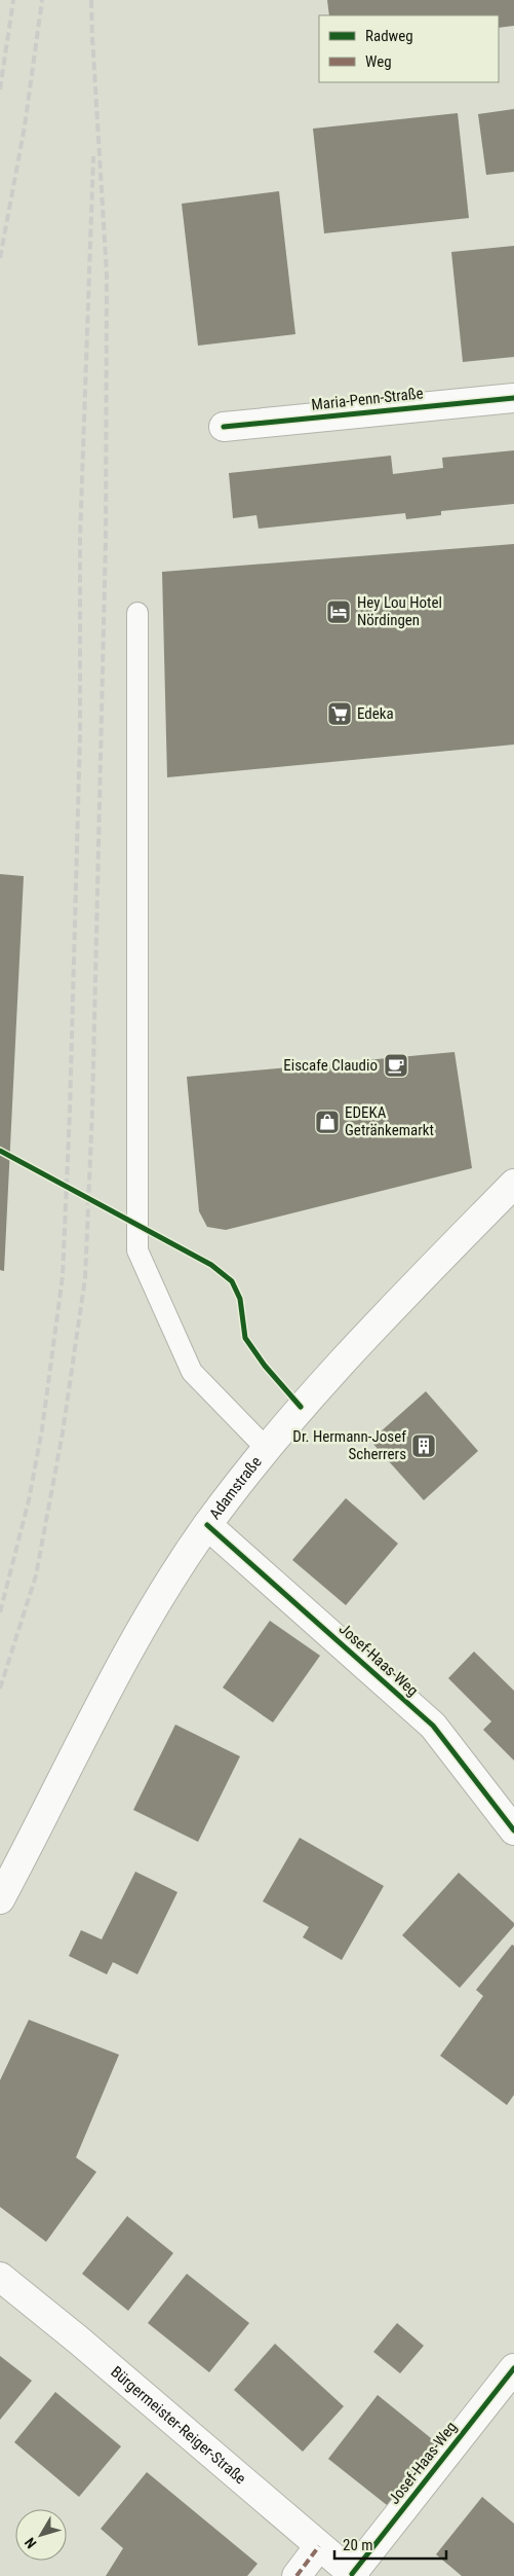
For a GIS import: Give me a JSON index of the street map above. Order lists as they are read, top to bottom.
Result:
{
  "streets": {
    "main road": [
      "Maria-Penn-Straße",
      "Adamstraße",
      "Josef-Haas-Weg",
      "Bürgermeister-Reiger-Straße"
    ]
  },
  "crossings": [
    ["Adamstraße", "Josef-Haas-Weg"],
    ["Josef-Haas-Weg", "Bürgermeister-Reiger-Straße"]
  ],
  "places": {
    "hotel": ["Hey Lou Hotel Nördingen"],
    "supermarket": ["Edeka"],
    "cafe": ["Eiscafe Claudio"],
    "shop": ["EDEKA Getränkemarkt"],
    "building": ["Dr. Hermann-Josef Scherrers"]
  },
  "legend": ["Radweg", "Weg"],
  "scale_bar": "20 m",
  "north": "bottom left"
}
